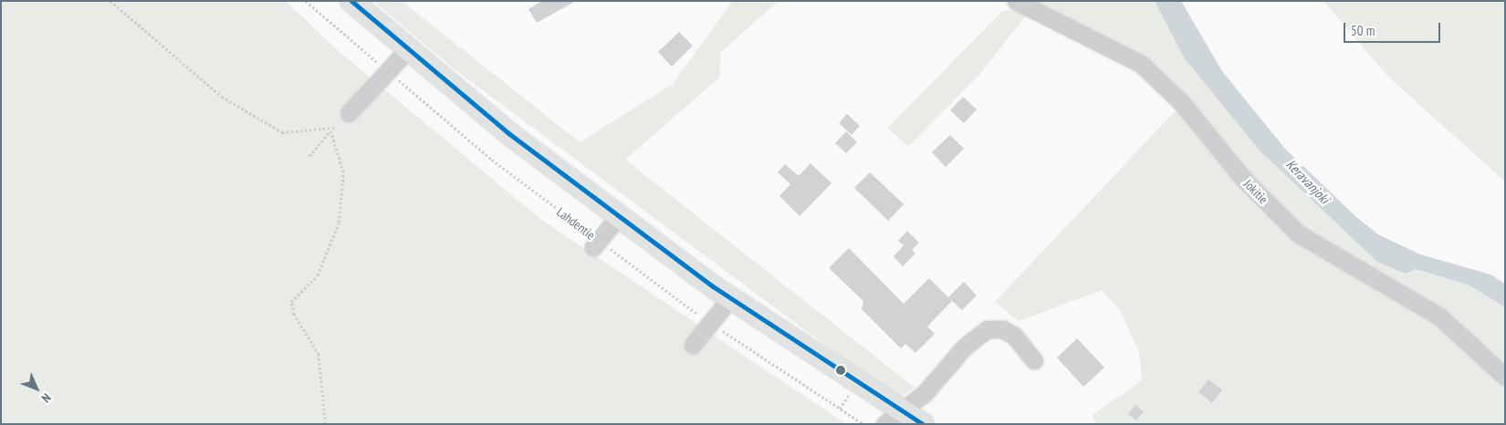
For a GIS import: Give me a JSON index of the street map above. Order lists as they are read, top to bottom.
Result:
{
  "streets": {
    "street": ["Jokitie"],
    "path": ["Lahdentie"]
  },
  "water": ["Keravanjoki"],
  "scale_bar": "50 m",
  "north": "bottom right"
}
